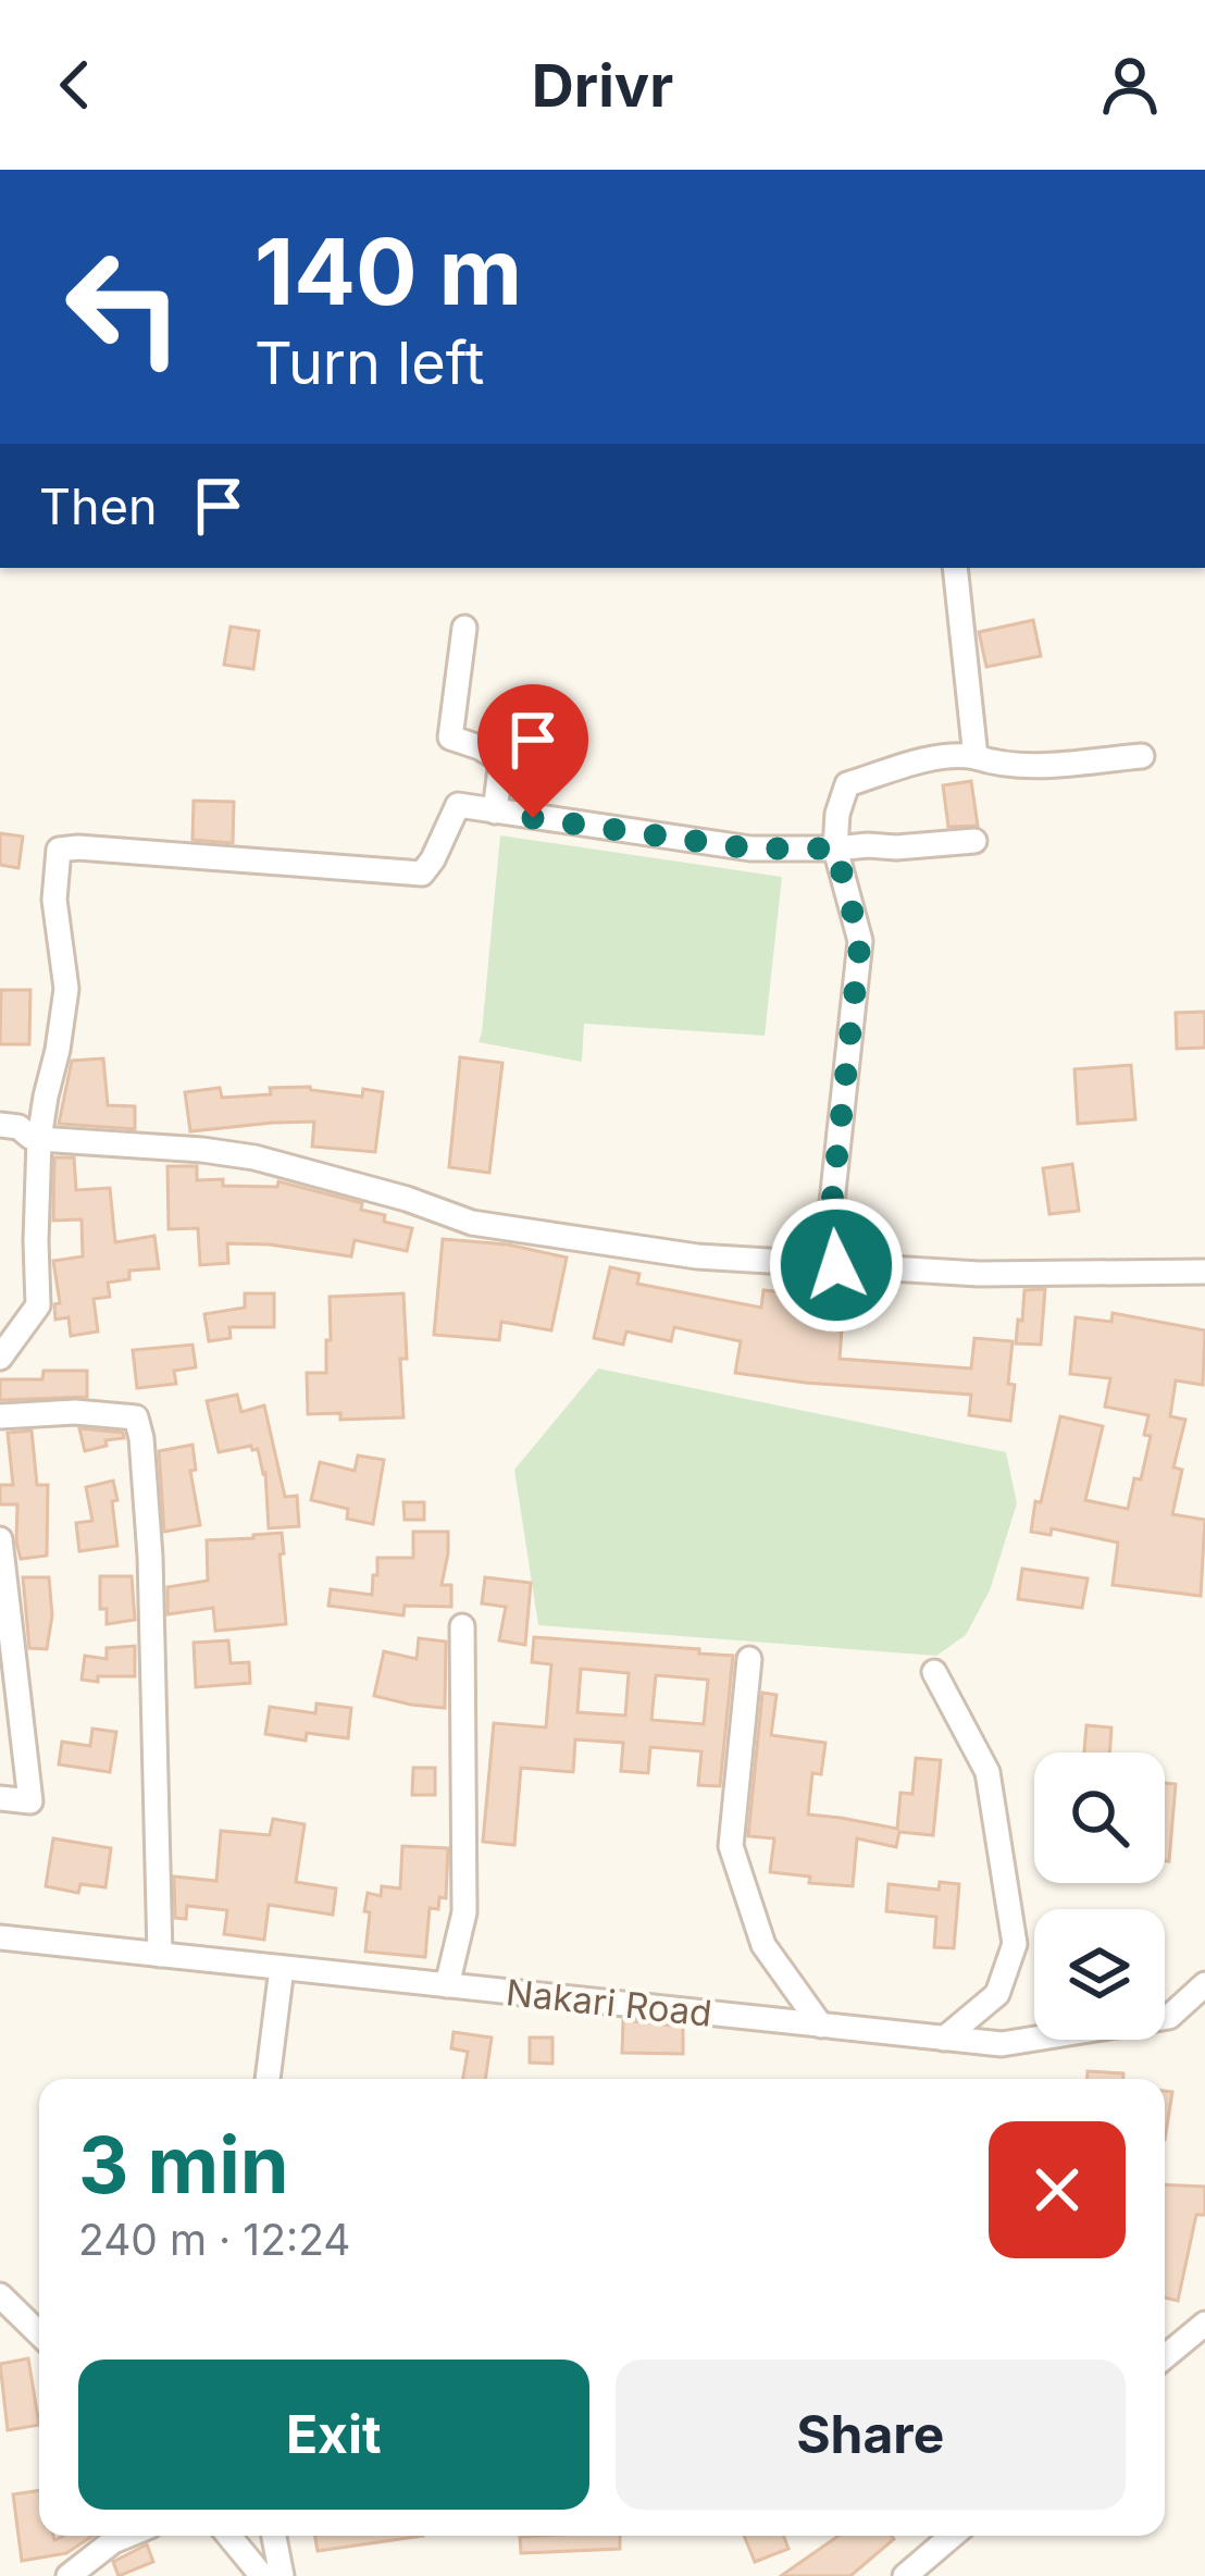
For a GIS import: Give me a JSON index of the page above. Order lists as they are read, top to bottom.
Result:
{
  "streets": {
    "street": ["Nakari Road"]
  },
  "page": {
    "header": "Drivr",
    "turn": ["140 m", "Turn left"],
    "then": "Then",
    "heading": ["3 min", "240 m · 12:24"],
    "buttons": ["Exit", "Share"]
  }
}
